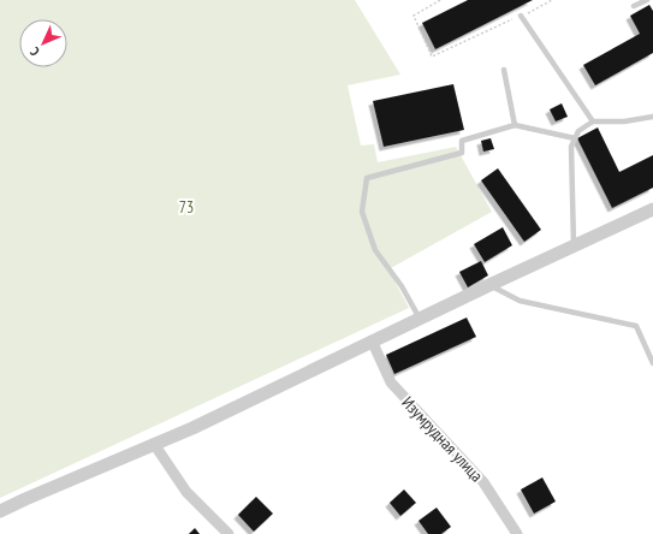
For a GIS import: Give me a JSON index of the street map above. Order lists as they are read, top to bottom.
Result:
{
  "streets": {
    "street": ["Изумрудная улица"]
  },
  "parks": ["73"],
  "north": "bottom left"
}
